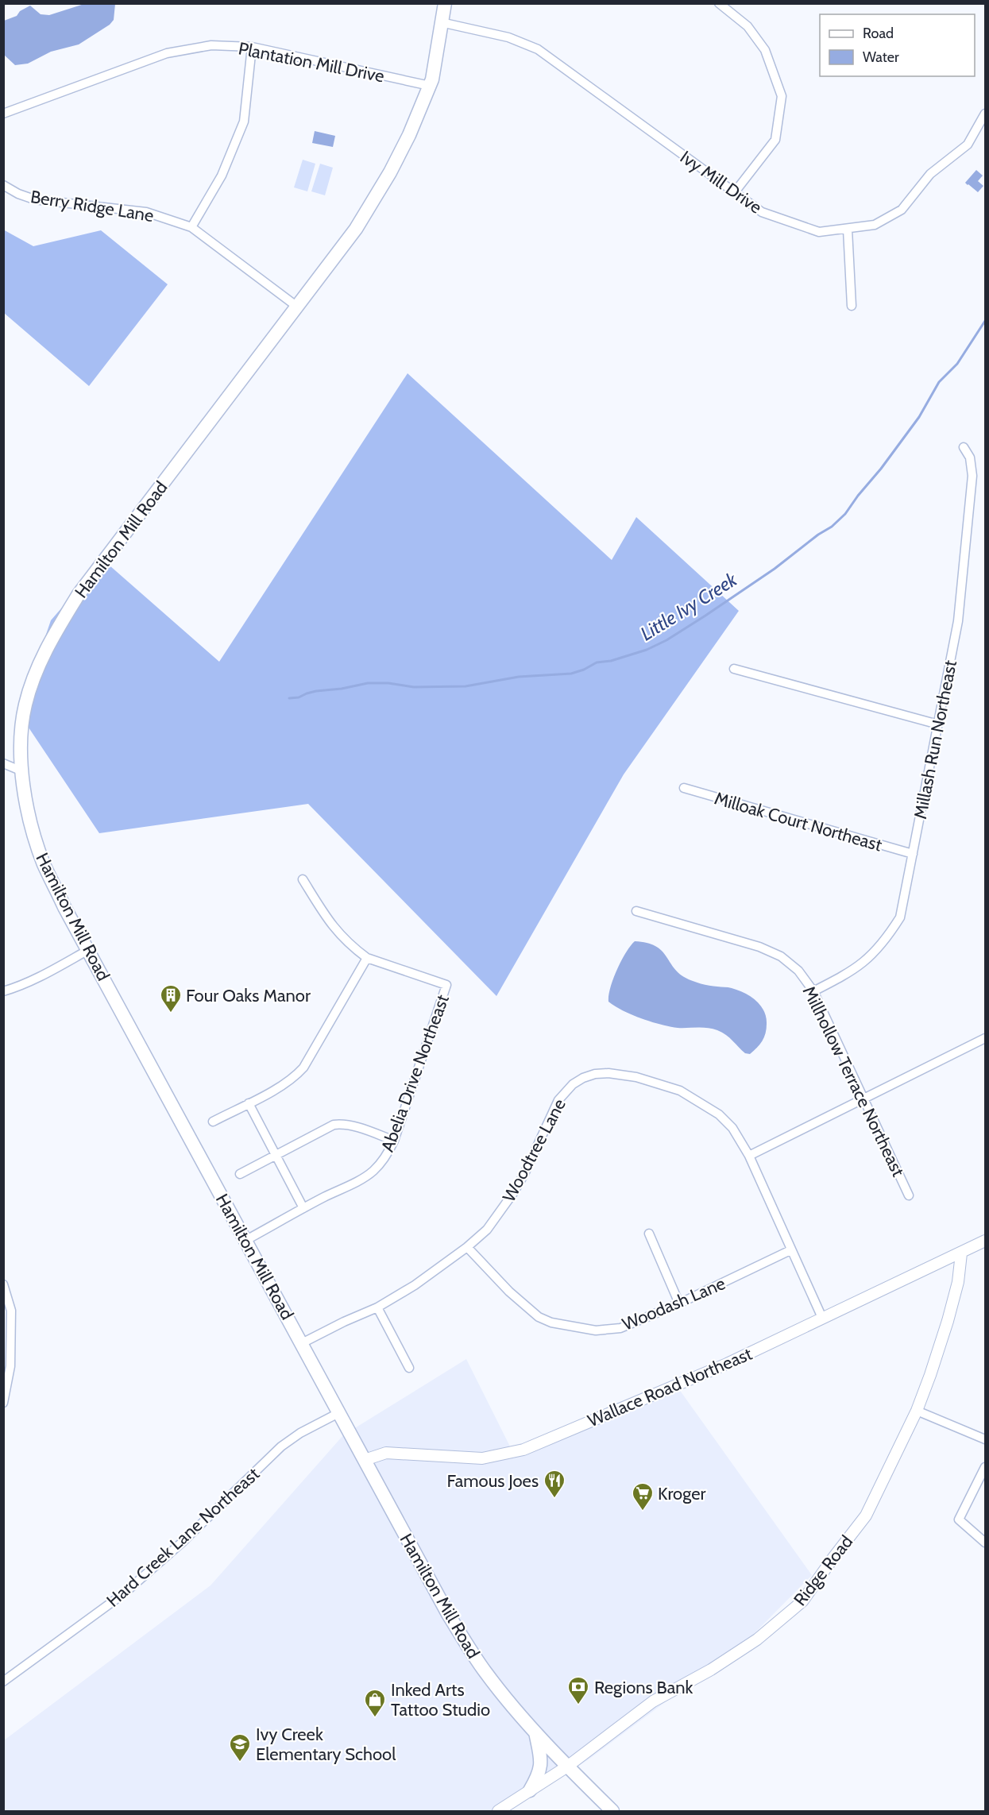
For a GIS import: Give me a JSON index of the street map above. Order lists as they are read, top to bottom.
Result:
{
  "streets": {
    "main road": ["Hamilton Mill Road"],
    "street": [
      "Plantation Mill Drive",
      "Ivy Mill Drive",
      "Berry Ridge Lane",
      "Millash Run Northeast",
      "Milloak Court Northeast",
      "Abelia Drive Northeast",
      "Millhollow Terrace Northeast",
      "Woodtree Lane",
      "Woodash Lane",
      "Wallace Road Northeast",
      "Hard Creek Lane Northeast",
      "Ridge Road"
    ]
  },
  "crossings": [
    ["Plantation Mill Drive", "Hamilton Mill Road"],
    ["Ivy Mill Drive", "Hamilton Mill Road"],
    ["Berry Ridge Lane", "Hamilton Mill Road"],
    ["Hamilton Mill Road", "Abelia Drive Northeast"],
    ["Hamilton Mill Road", "Woodtree Lane"],
    ["Hamilton Mill Road", "Wallace Road Northeast"],
    ["Hamilton Mill Road", "Hard Creek Lane Northeast"],
    ["Hamilton Mill Road", "Ridge Road"],
    ["Millash Run Northeast", "Milloak Court Northeast"],
    ["Millash Run Northeast", "Millhollow Terrace Northeast"],
    ["Woodtree Lane", "Woodash Lane"],
    ["Woodtree Lane", "Wallace Road Northeast"],
    ["Wallace Road Northeast", "Ridge Road"]
  ],
  "water": ["Little Ivy Creek"],
  "places": {
    "building": ["Four Oaks Manor"],
    "restaurant": ["Famous Joes"],
    "supermarket": ["Kroger"],
    "bank": ["Regions Bank"],
    "shop": ["Inked Arts Tattoo Studio"],
    "school or university": ["Ivy Creek Elementary School"]
  },
  "legend": ["Road", "Water"]
}
